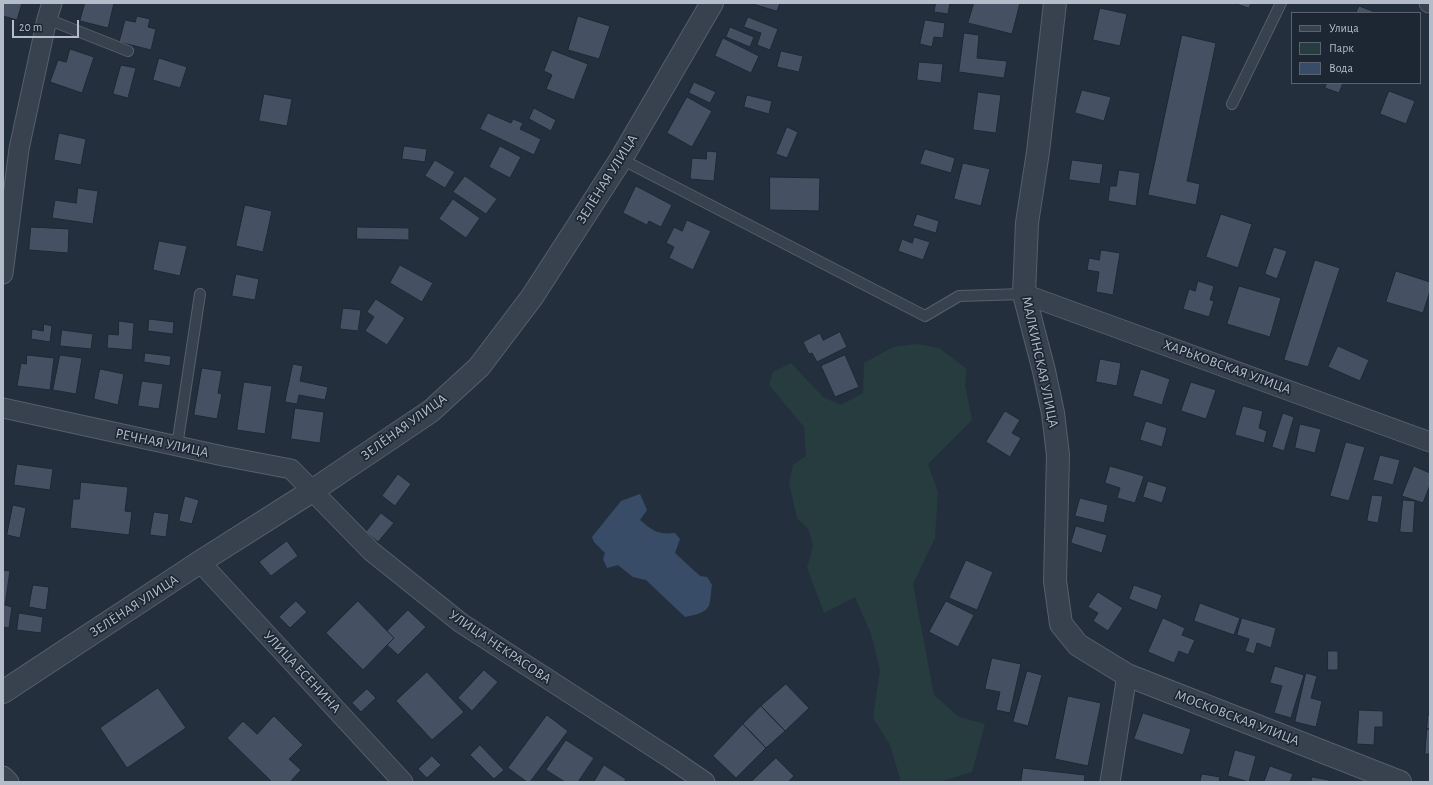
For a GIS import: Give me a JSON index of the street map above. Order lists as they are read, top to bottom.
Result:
{
  "streets": {
    "street": [
      "ЗЕЛЁНАЯ УЛИЦА",
      "МАЛКИНСКАЯ УЛИЦА",
      "ХАРЬКОВСКАЯ УЛИЦА",
      "РЕЧНАЯ УЛИЦА",
      "УЛИЦА НЕКРАСОВА",
      "УЛИЦА ЕСЕНИНА",
      "МОСКОВСКАЯ УЛИЦА"
    ]
  },
  "crossings": [
    ["ЗЕЛЁНАЯ УЛИЦА", "РЕЧНАЯ УЛИЦА"],
    ["ЗЕЛЁНАЯ УЛИЦА", "УЛИЦА НЕКРАСОВА"],
    ["ЗЕЛЁНАЯ УЛИЦА", "УЛИЦА ЕСЕНИНА"],
    ["МАЛКИНСКАЯ УЛИЦА", "ХАРЬКОВСКАЯ УЛИЦА"],
    ["МАЛКИНСКАЯ УЛИЦА", "МОСКОВСКАЯ УЛИЦА"],
    ["РЕЧНАЯ УЛИЦА", "УЛИЦА НЕКРАСОВА"]
  ],
  "legend": ["Улица", "Парк", "Вода"],
  "scale_bar": "20 m"
}
